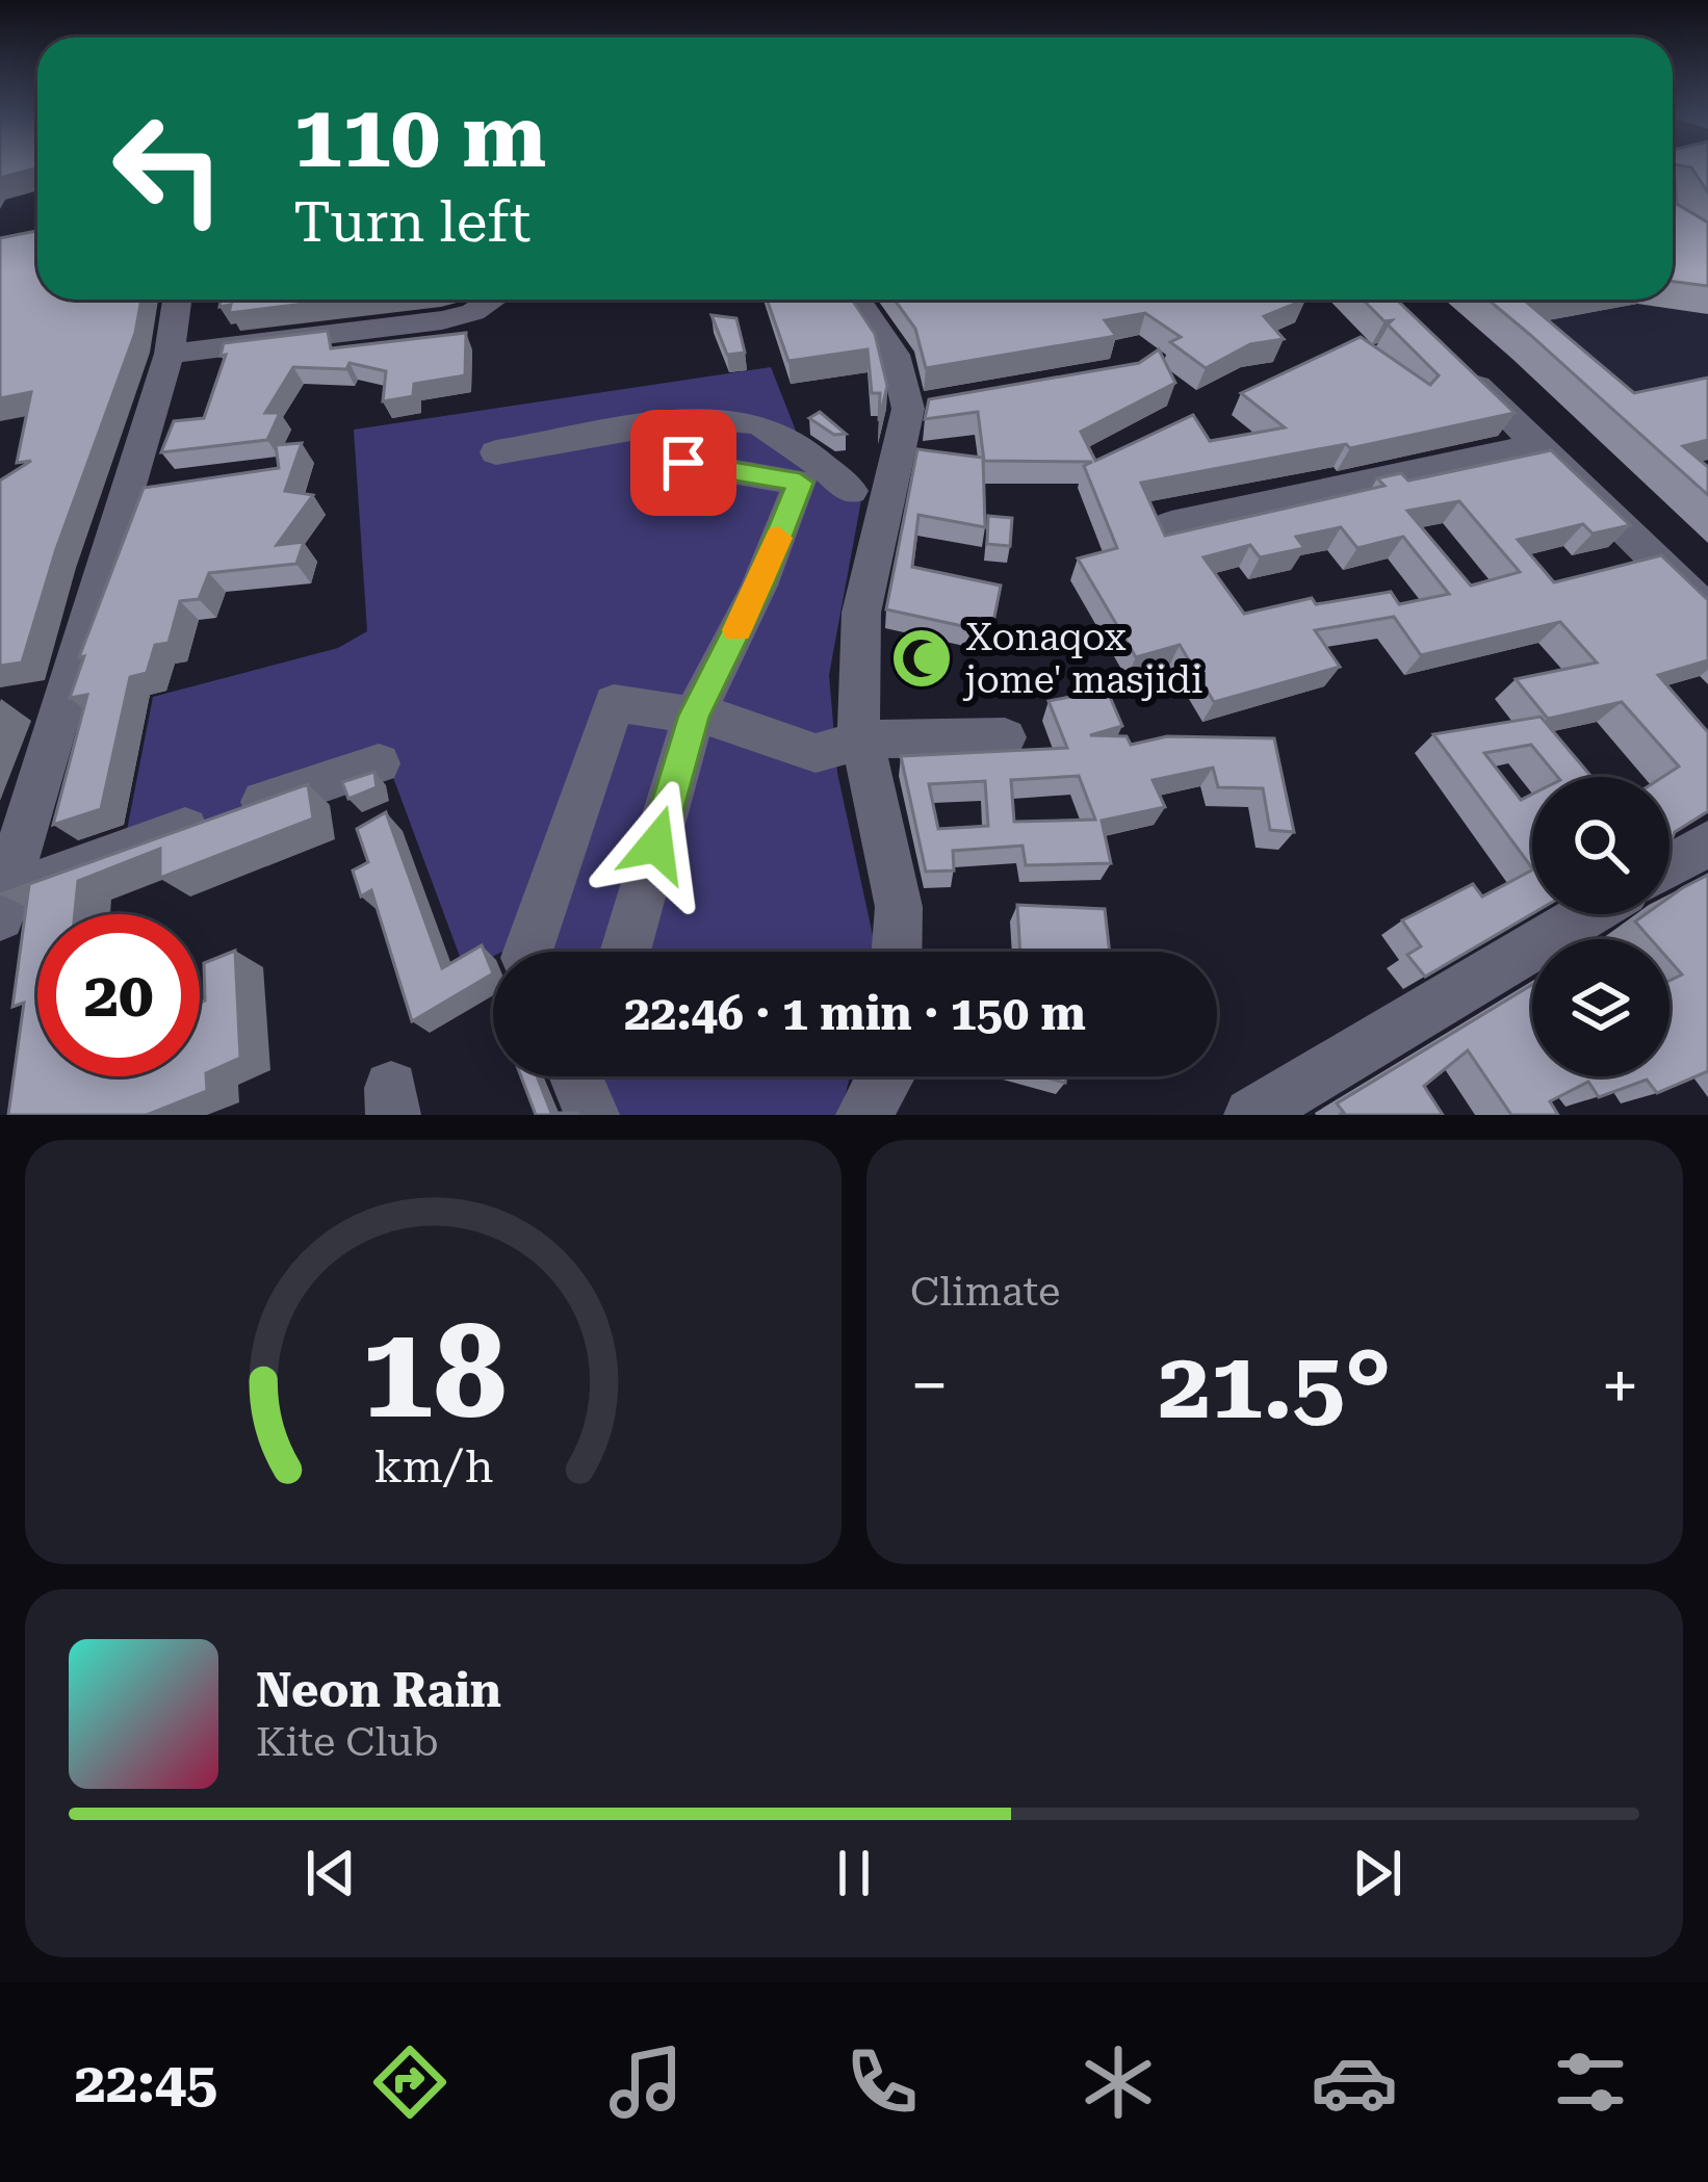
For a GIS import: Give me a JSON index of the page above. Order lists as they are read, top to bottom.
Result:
{
  "places": {
    "mosque": ["Xonaqox jome' masjidi"]
  },
  "page": {
    "turn": ["110 m", "Turn left"],
    "limit": "20",
    "trip": "22:46 · 1 min · 150 m",
    "tile": "Climate",
    "heat": ["−", "21.5°", "+"],
    "song": ["Neon Rain", "Kite Club"],
    "tabs": "22:45",
    "gauge": ["18", "km/h"]
  }
}
